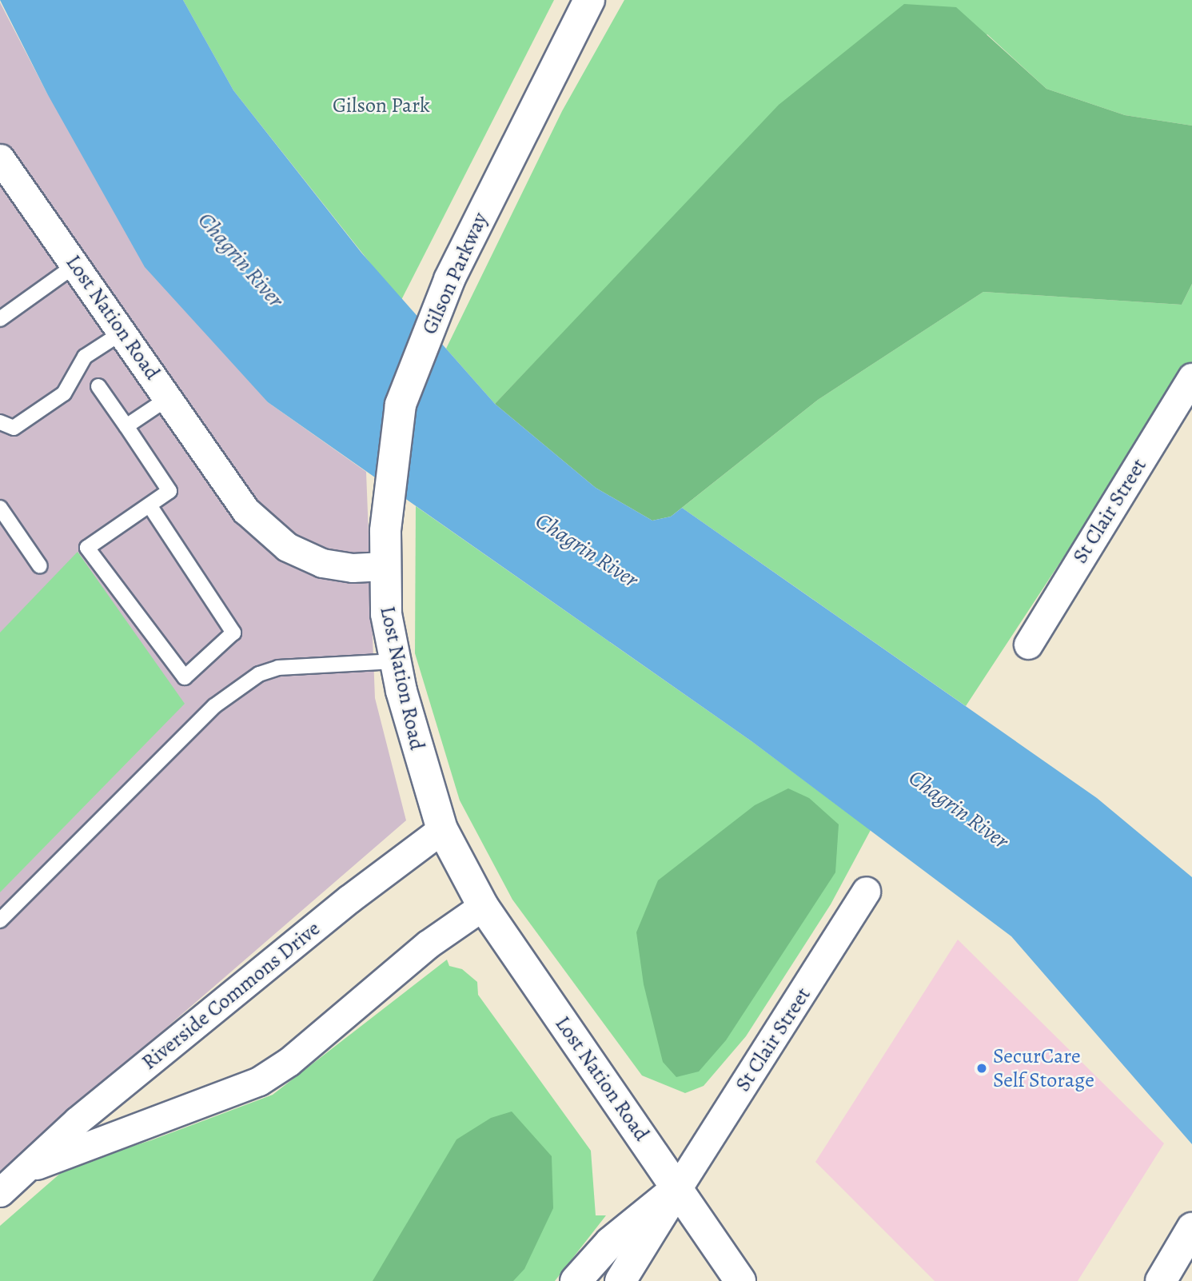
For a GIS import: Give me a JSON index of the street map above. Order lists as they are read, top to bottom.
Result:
{
  "streets": {
    "main road": ["Gilson Parkway", "Lost Nation Road"],
    "street": ["St Clair Street", "Riverside Commons Drive"]
  },
  "crossings": [
    ["Gilson Parkway", "Lost Nation Road"],
    ["Lost Nation Road", "St Clair Street"],
    ["Lost Nation Road", "Riverside Commons Drive"]
  ],
  "water": ["Chagrin River"],
  "parks": ["Gilson Park"],
  "places": ["SecurCare Self Storage"]
}
